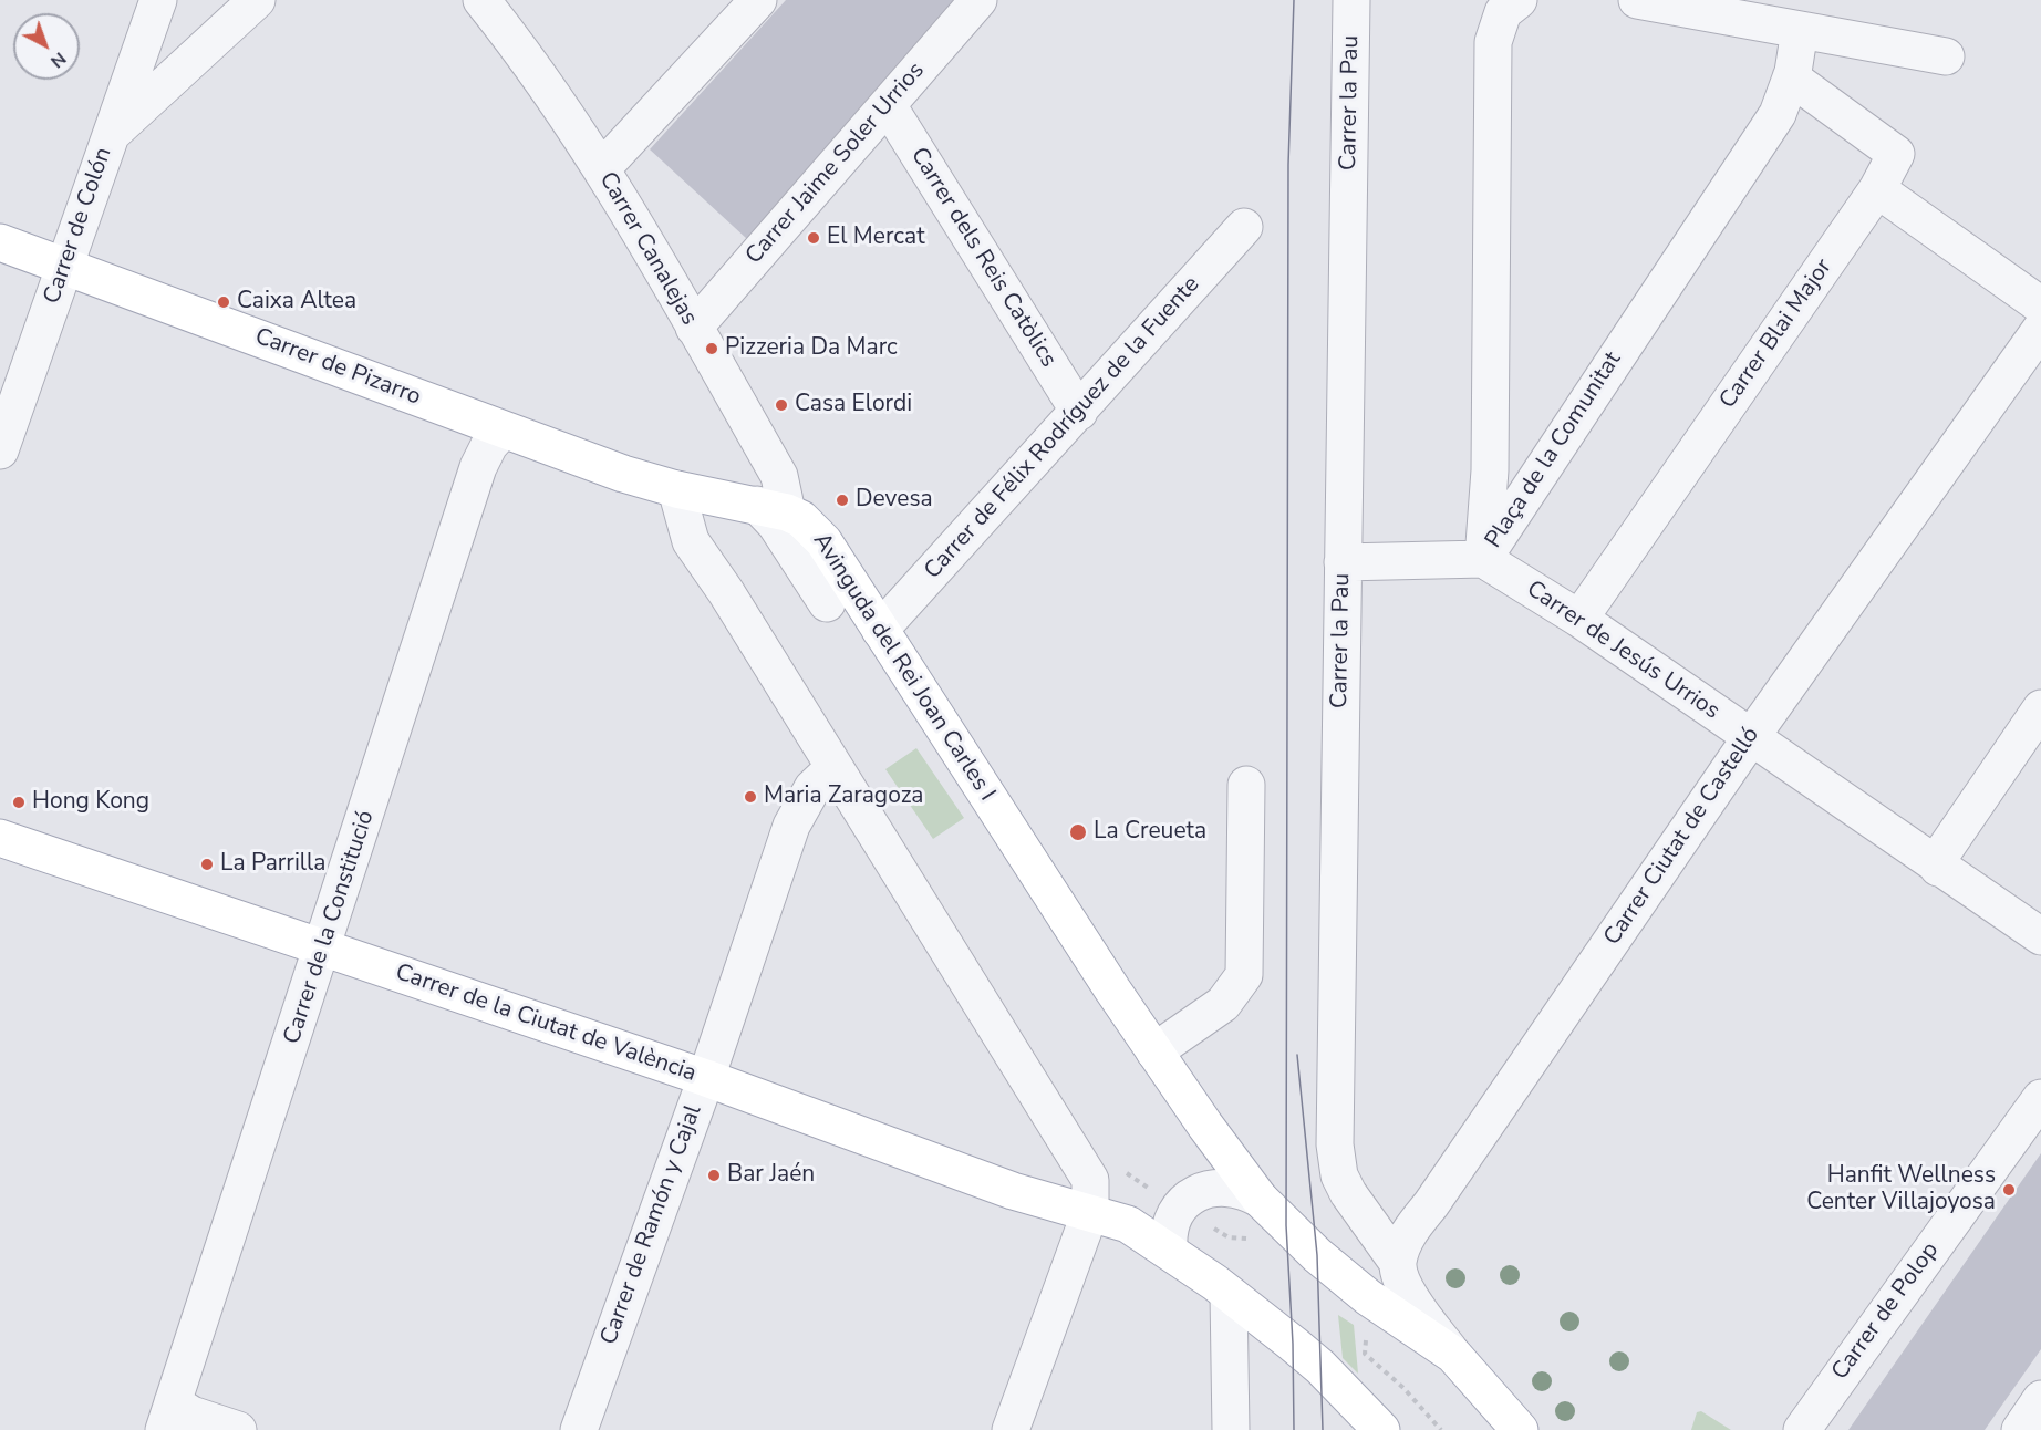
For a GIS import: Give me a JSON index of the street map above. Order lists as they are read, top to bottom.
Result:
{
  "streets": {
    "main road": ["Carrer de Pizarro", "Avinguda del Rei Joan Carles I", "Carrer de la Ciutat de València"],
    "street": [
      "Carrer la Pau",
      "Carrer Jaime Soler Urrios",
      "Carrer de Colón",
      "Carrer Canalejas",
      "Carrer dels Reis Catòlics",
      "Carrer Blai Major",
      "Carrer de Félix Rodríguez de la Fuente",
      "Plaça de la Comunitat",
      "Carrer de Jesús Urrios",
      "Carrer Ciutat de Castelló",
      "Carrer de la Constitució",
      "Carrer de Ramón y Cajal",
      "Carrer de Polop"
    ]
  },
  "crossings": [
    ["Carrer la Pau", "Carrer Ciutat de Castelló"],
    ["Carrer Jaime Soler Urrios", "Carrer Canalejas"],
    ["Carrer Jaime Soler Urrios", "Carrer dels Reis Catòlics"],
    ["Carrer de Colón", "Carrer de Pizarro"],
    ["Carrer Canalejas", "Avinguda del Rei Joan Carles I"],
    ["Carrer dels Reis Catòlics", "Carrer de Félix Rodríguez de la Fuente"],
    ["Carrer Blai Major", "Plaça de la Comunitat"],
    ["Carrer Blai Major", "Carrer de Jesús Urrios"],
    ["Carrer de Pizarro", "Avinguda del Rei Joan Carles I"],
    ["Carrer de Pizarro", "Carrer de la Constitució"],
    ["Carrer de Félix Rodríguez de la Fuente", "Avinguda del Rei Joan Carles I"],
    ["Plaça de la Comunitat", "Carrer de Jesús Urrios"],
    ["Carrer de Jesús Urrios", "Carrer Ciutat de Castelló"],
    ["Carrer de la Constitució", "Carrer de la Ciutat de València"],
    ["Carrer de la Ciutat de València", "Carrer de Ramón y Cajal"]
  ],
  "places": [
    "El Mercat",
    "Caixa Altea",
    "Pizzeria Da Marc",
    "Casa Elordi",
    "Devesa",
    "Maria Zaragoza",
    "Hong Kong",
    "La Creueta",
    "La Parrilla",
    "Bar Jaén",
    "Hanfit Wellness Center Villajoyosa"
  ],
  "north": "bottom right"
}
